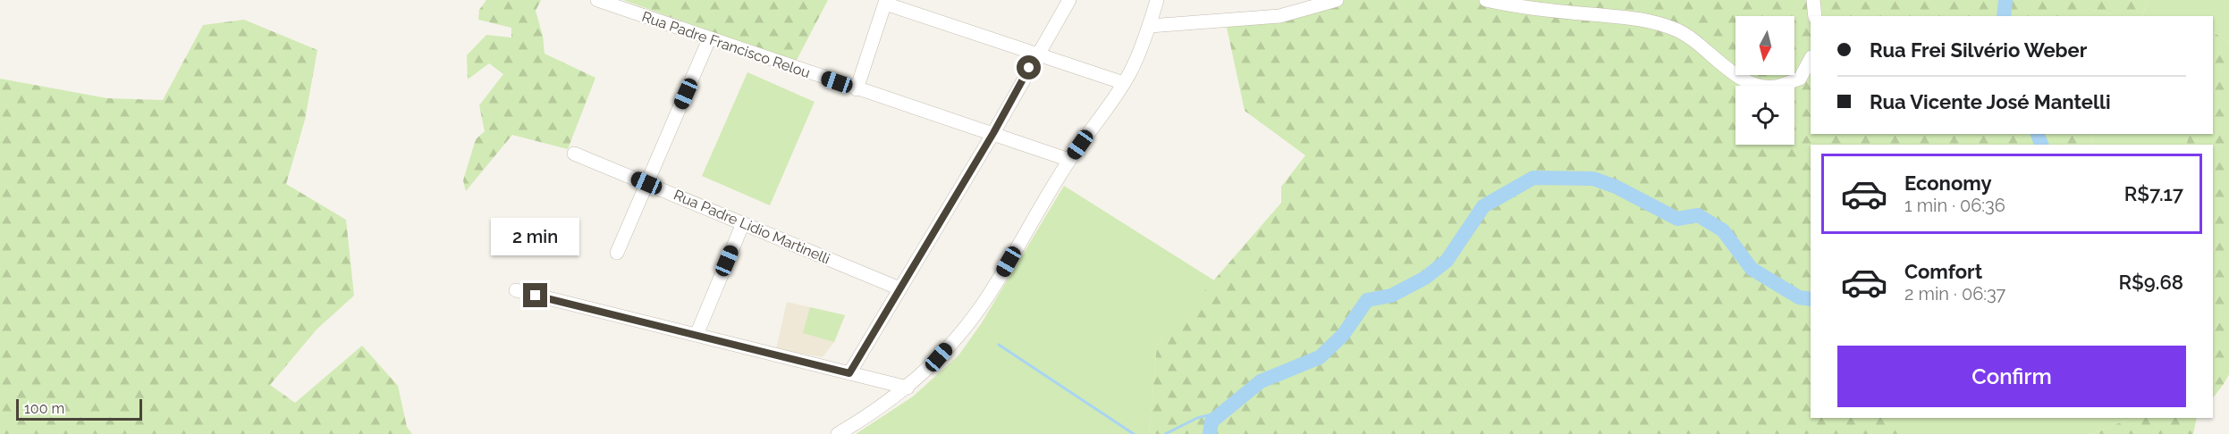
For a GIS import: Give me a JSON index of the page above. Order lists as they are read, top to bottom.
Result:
{
  "streets": {
    "street": ["Rua Padre Francisco Relou", "Rua Padre Lidio Martinelli"]
  },
  "scale_bar": "100 m",
  "north": "bottom",
  "page": {
    "banner": ["Rua Frei Silvério Weber", "Rua Vicente José Mantelli"],
    "list": [
      {
        "name": "Economy",
        "note": "1 min · 06:36",
        "value": "R$7.17"
      },
      {
        "name": "Comfort",
        "note": "2 min · 06:37",
        "value": "R$9.68"
      }
    ],
    "bubble": "2 min",
    "buttons": "Confirm",
    "scale": "100 m"
  }
}
